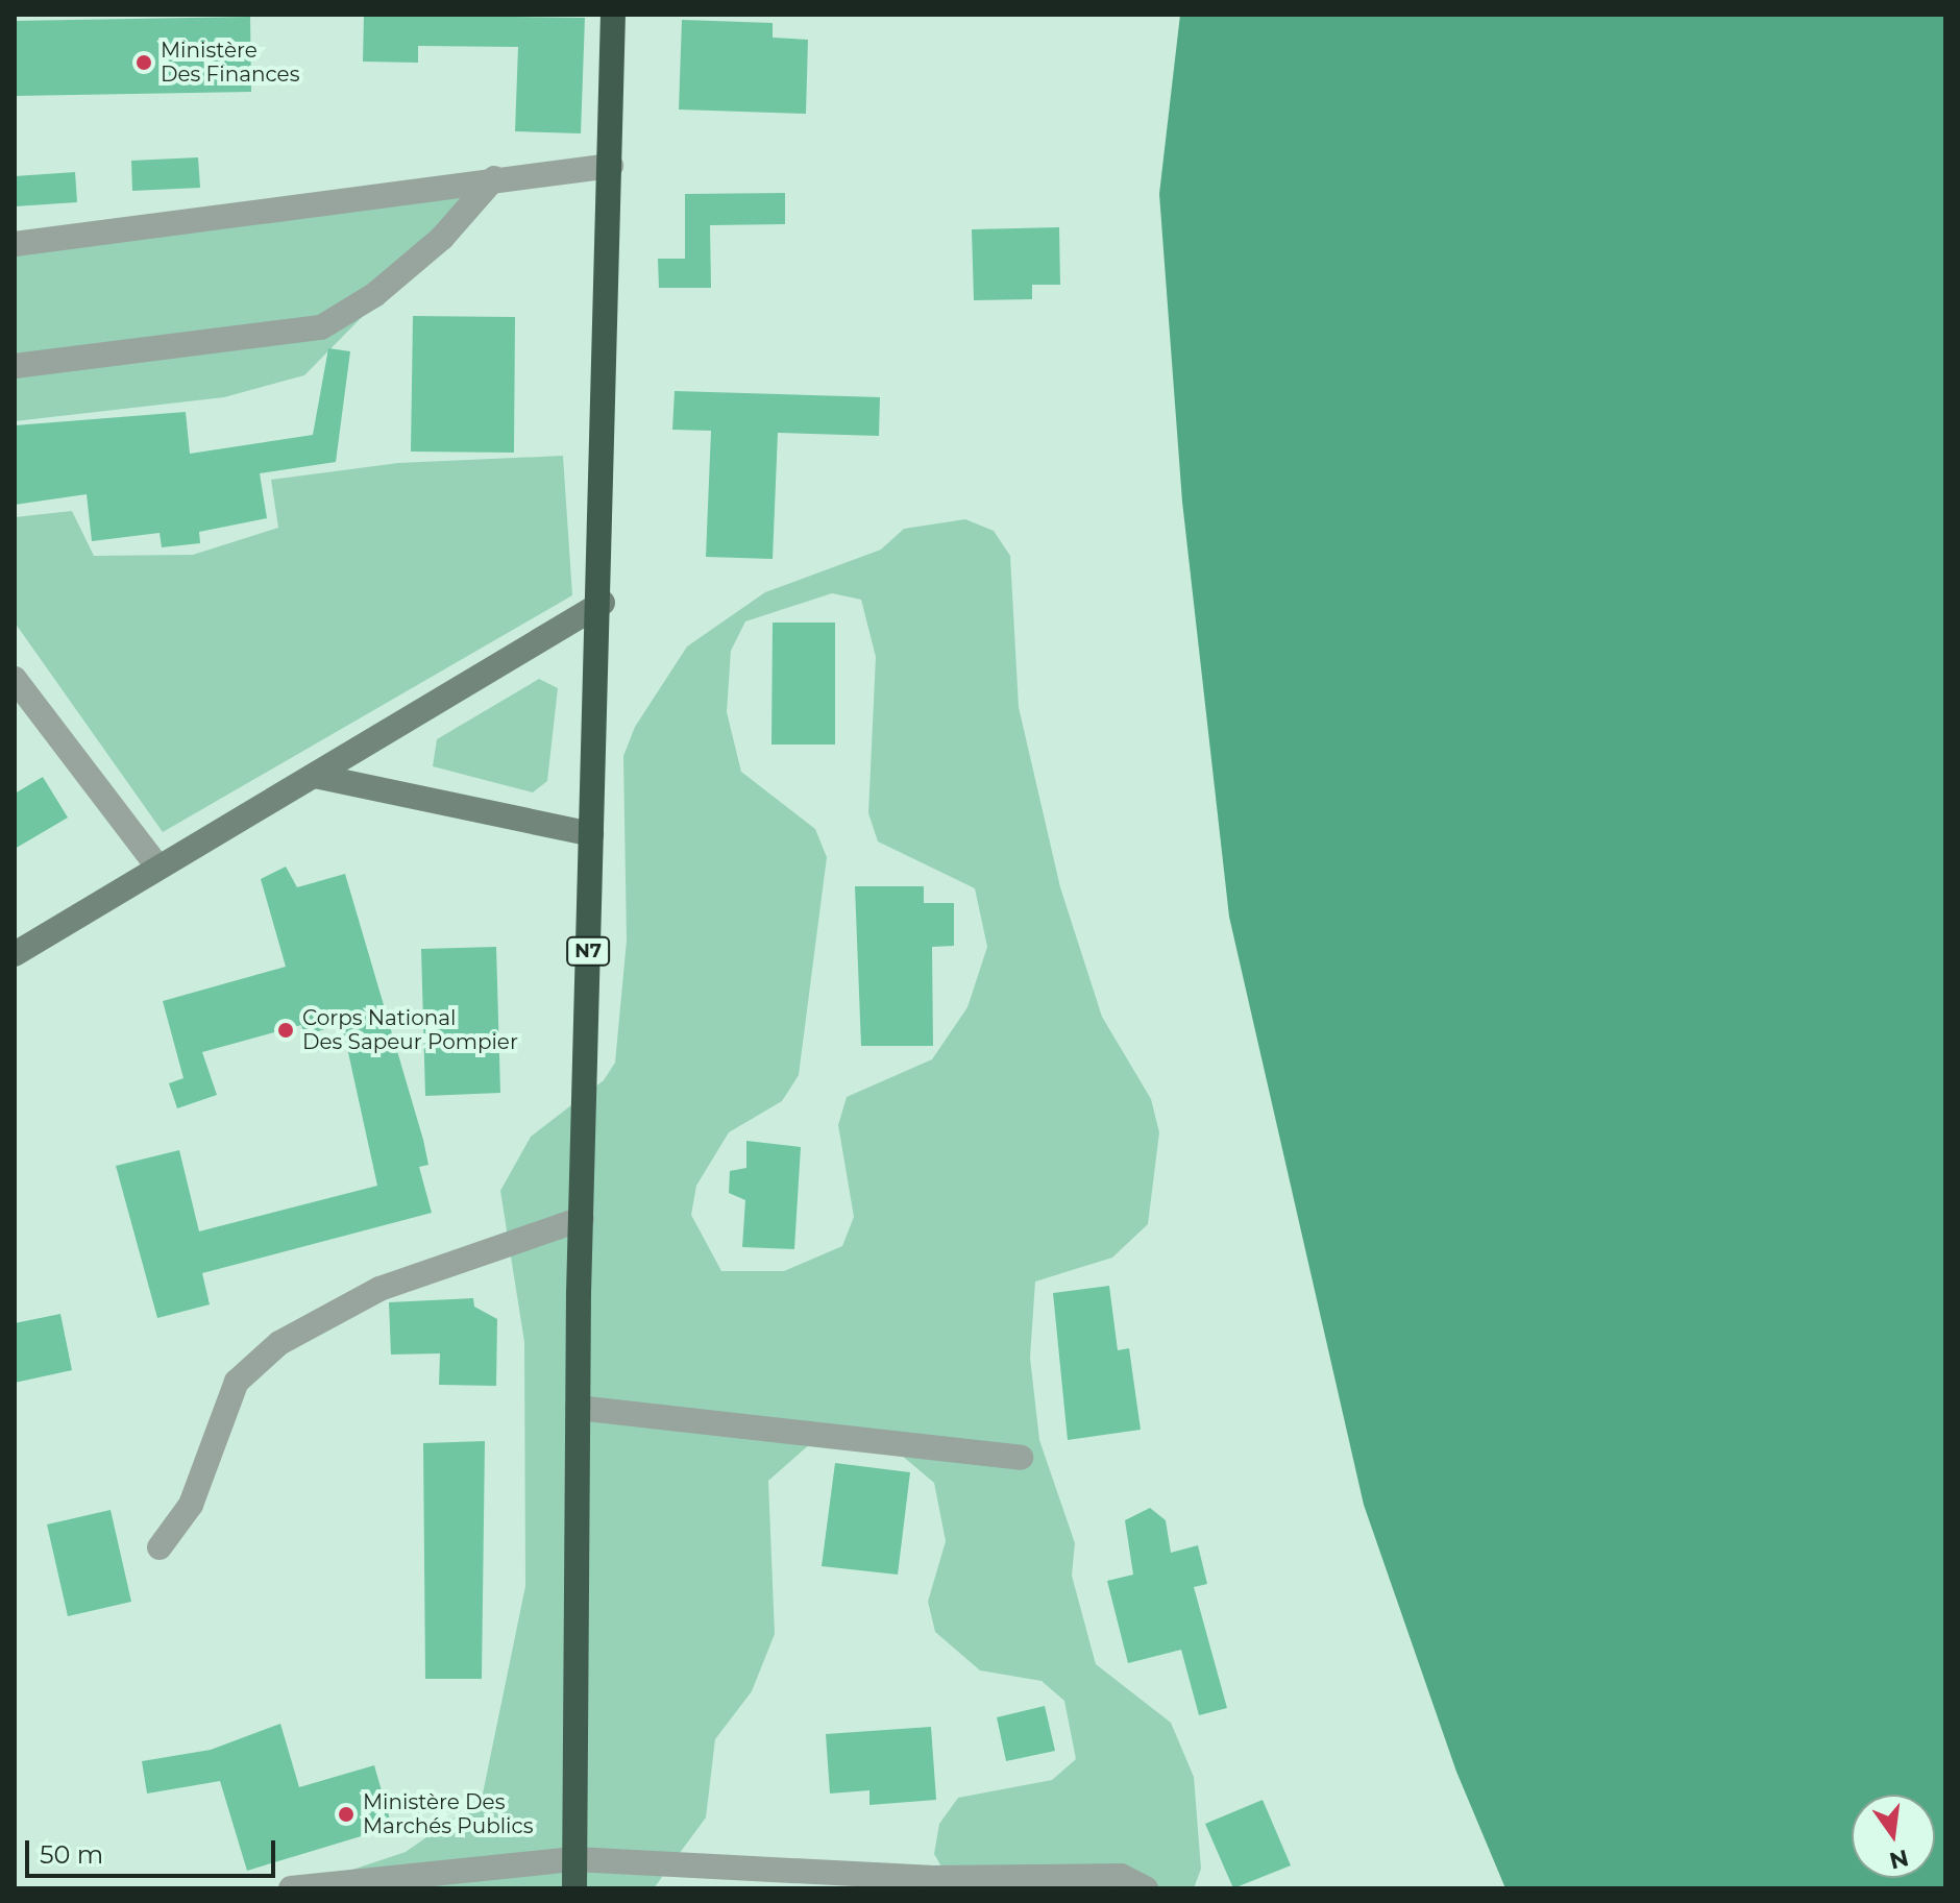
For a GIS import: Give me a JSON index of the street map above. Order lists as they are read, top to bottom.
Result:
{
  "streets": {
    "highway": ["N7"]
  },
  "places": ["Ministère Des Finances", "Corps National Des Sapeur Pompier", "Ministère Des Marchés Publics"],
  "scale_bar": "50 m",
  "north": "bottom"
}
